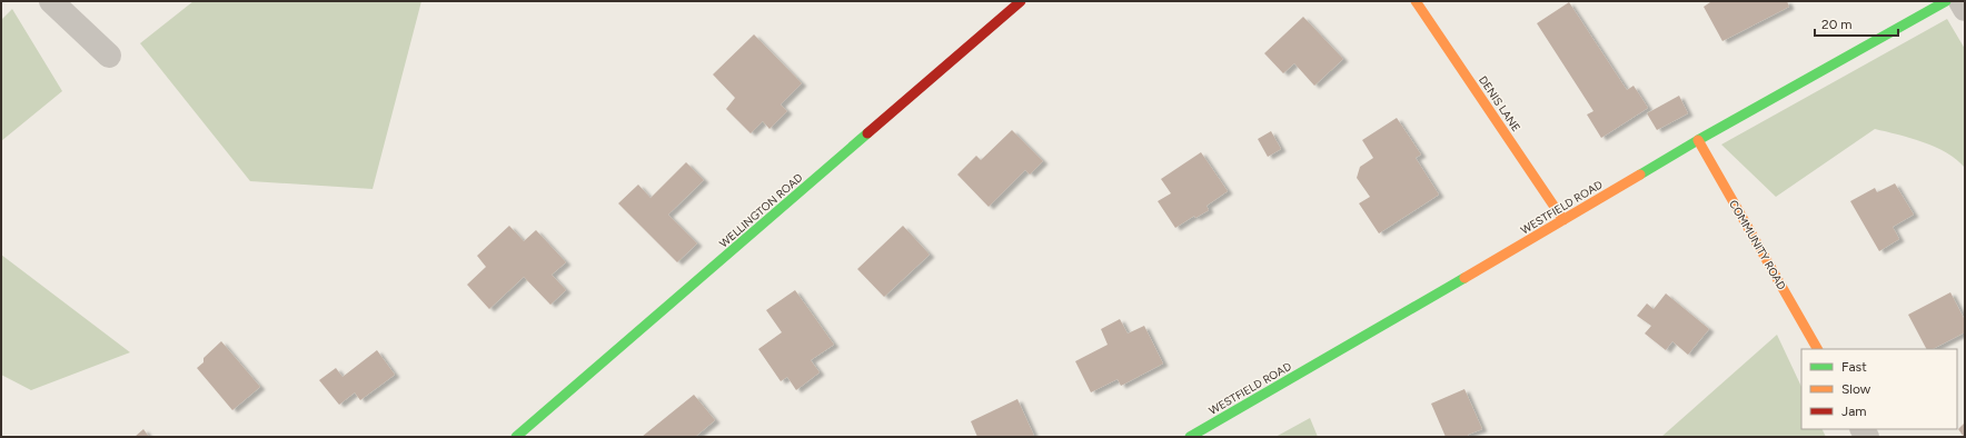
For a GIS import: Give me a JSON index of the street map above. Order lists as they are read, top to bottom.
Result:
{
  "streets": {
    "street": [
      "DENIS LANE",
      "WESTFIELD ROAD",
      "WELLINGTON ROAD",
      "COMMUNITY ROAD"
    ]
  },
  "crossings": [
    ["DENIS LANE", "WESTFIELD ROAD"],
    ["WESTFIELD ROAD", "COMMUNITY ROAD"]
  ],
  "legend": ["Fast", "Slow", "Jam"],
  "scale_bar": "20 m"
}
